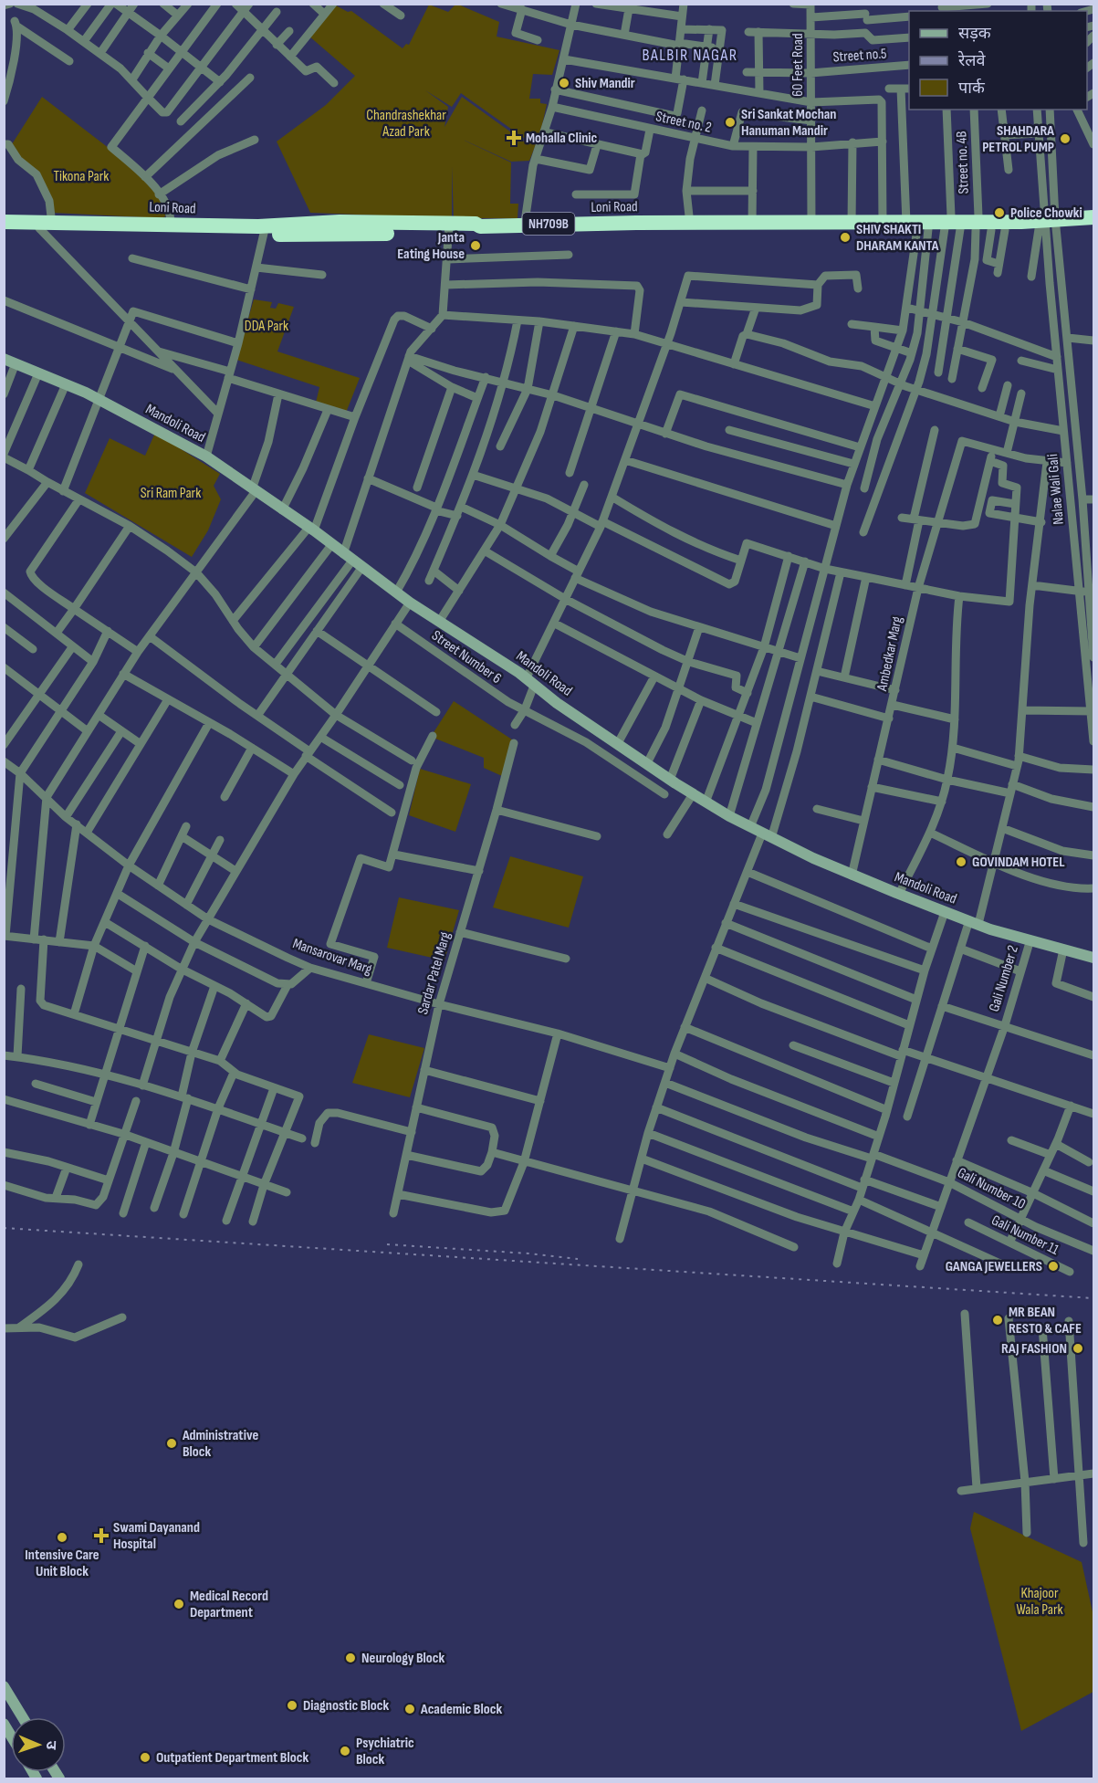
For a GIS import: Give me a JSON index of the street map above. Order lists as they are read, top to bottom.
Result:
{
  "streets": {
    "highway": ["Loni Road", "NH709B"],
    "street": [
      "Street no.5",
      "60 Feet Road",
      "Street no. 2",
      "Street no. 4B",
      "Mandoli Road",
      "Nalae Wali Gali",
      "Ambedkar Marg",
      "Street Number 6",
      "Mansarovar Marg",
      "Sardar Patel Marg",
      "Gali Number 2",
      "Gali Number 10",
      "Gali Number 11"
    ]
  },
  "crossings": [
    ["Street no.5", "60 Feet Road"],
    ["60 Feet Road", "Street no. 2"],
    ["60 Feet Road", "Loni Road"],
    ["Street no. 4B", "Loni Road"],
    ["Loni Road", "Nalae Wali Gali"],
    ["Mandoli Road", "Ambedkar Marg"],
    ["Mandoli Road", "Gali Number 2"],
    ["Mansarovar Marg", "Sardar Patel Marg"],
    ["Gali Number 2", "Gali Number 10"]
  ],
  "districts": ["BALBIR NAGAR"],
  "parks": [
    "Chandrashekhar Azad Park",
    "Tikona Park",
    "DDA Park",
    "Sri Ram Park",
    "Khajoor Wala Park"
  ],
  "places": {
    "other": [
      "Shiv Mandir",
      "Sri Sankat Mochan Hanuman Mandir",
      "SHAHDARA PETROL PUMP",
      "Police Chowki",
      "SHIV SHAKTI DHARAM KANTA",
      "Janta Eating House",
      "GOVINDAM HOTEL",
      "GANGA JEWELLERS",
      "MR BEAN RESTO & CAFE",
      "RAJ FASHION",
      "Administrative Block",
      "Intensive Care Unit Block",
      "Medical Record Department",
      "Neurology Block",
      "Diagnostic Block",
      "Academic Block",
      "Psychiatric Block",
      "Outpatient Department Block"
    ],
    "health": ["Mohalla Clinic", "Swami Dayanand Hospital"]
  },
  "legend": ["सड़क", "रेलवे", "पार्क"],
  "north": "right"
}
